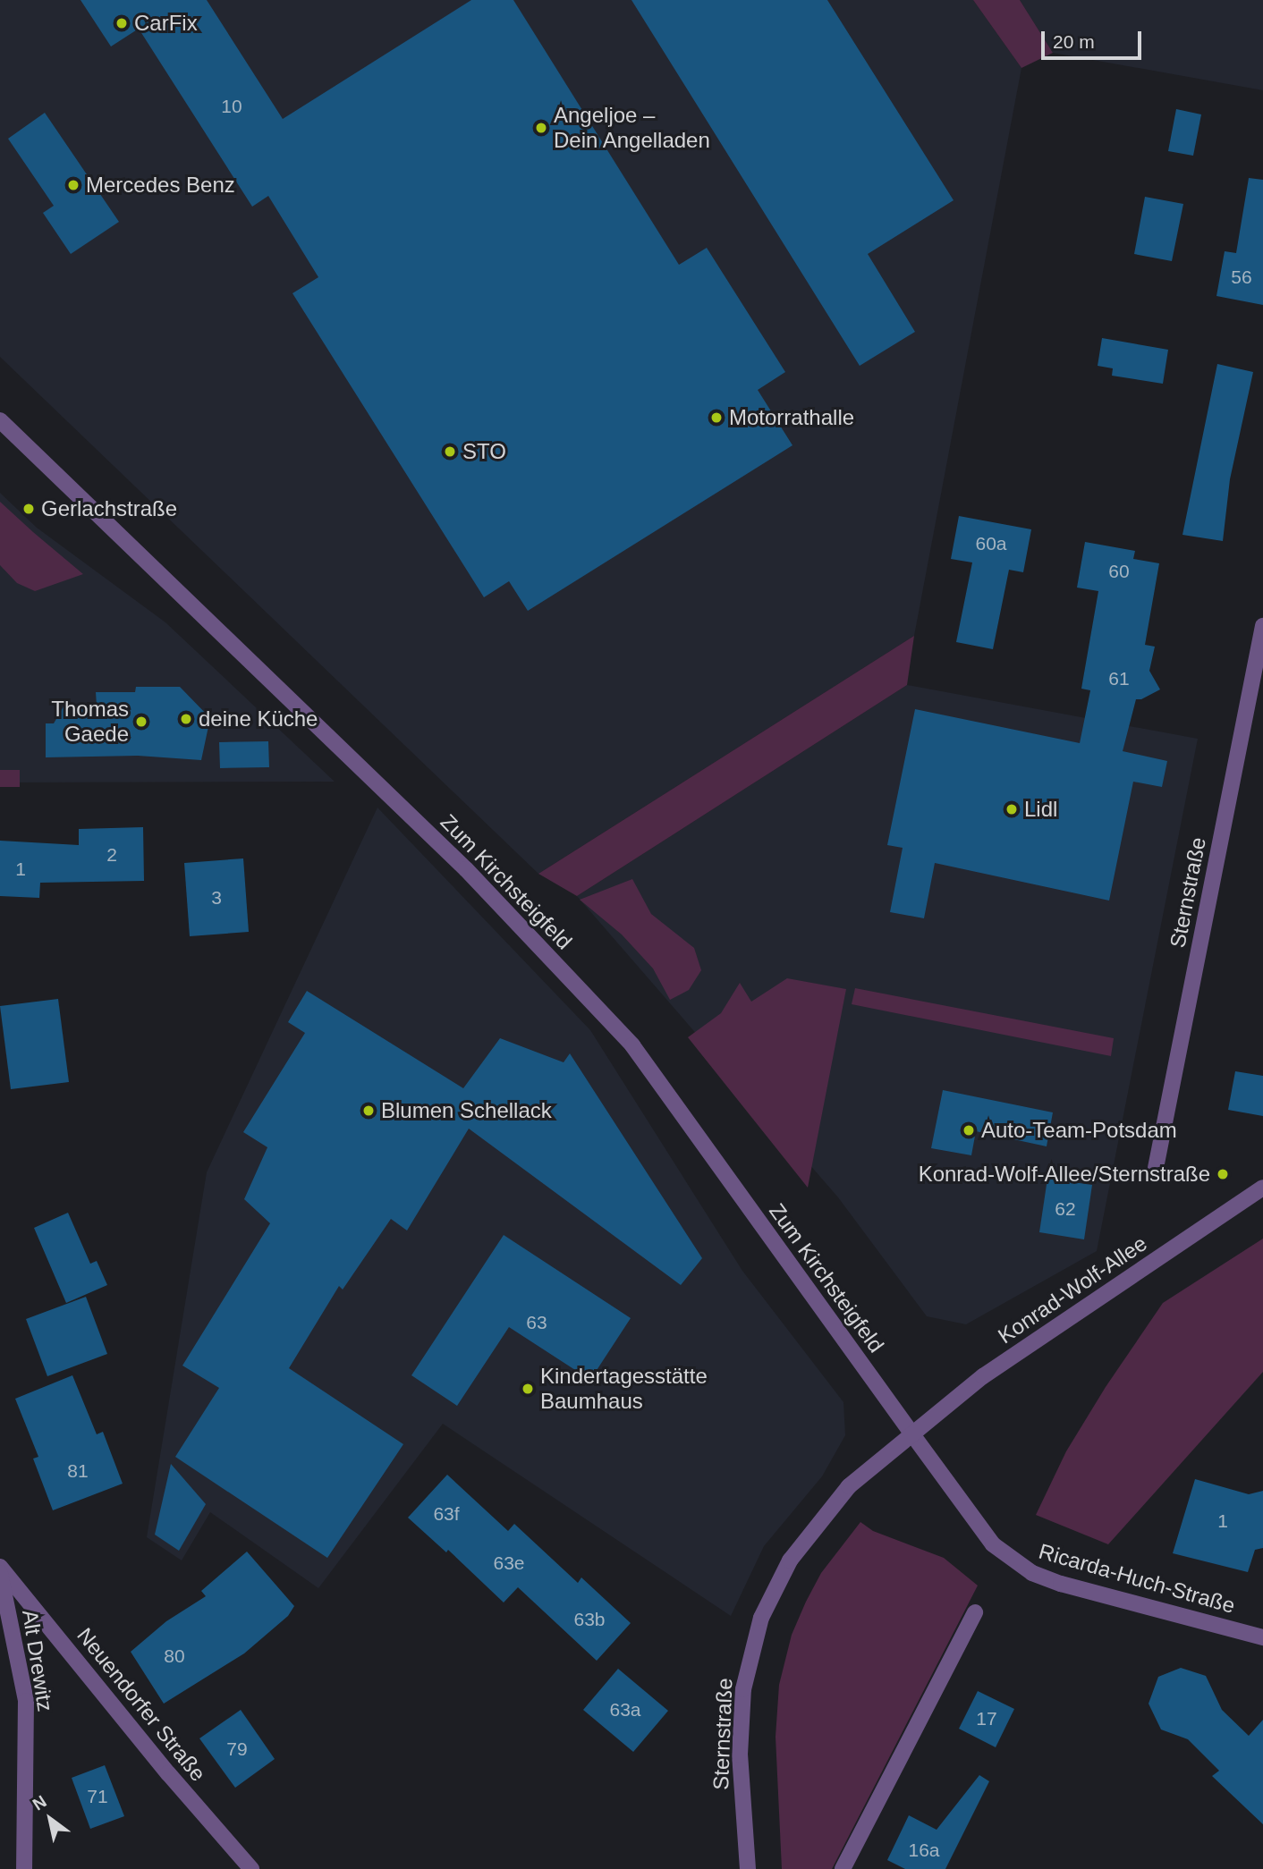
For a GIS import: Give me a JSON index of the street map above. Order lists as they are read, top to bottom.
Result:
{
  "streets": {
    "street": [
      "Zum Kirchsteigfeld",
      "Sternstraße",
      "Konrad-Wolf-Allee",
      "Ricarda-Huch-Straße",
      "Alt Drewitz",
      "Neuendorfer Straße"
    ]
  },
  "crossings": [
    ["Zum Kirchsteigfeld", "Sternstraße"],
    ["Zum Kirchsteigfeld", "Konrad-Wolf-Allee"],
    ["Zum Kirchsteigfeld", "Ricarda-Huch-Straße"],
    ["Sternstraße", "Konrad-Wolf-Allee"],
    ["Sternstraße", "Ricarda-Huch-Straße"],
    ["Konrad-Wolf-Allee", "Ricarda-Huch-Straße"]
  ],
  "places": [
    "CarFix",
    "Angeljoe – Dein Angelladen",
    "Mercedes Benz",
    "Motorrathalle",
    "STO",
    "Gerlachstraße",
    "deine Küche",
    "Thomas Gaede",
    "Lidl",
    "Blumen Schellack",
    "Auto-Team-Potsdam",
    "Konrad-Wolf-Allee/Sternstraße",
    "Kindertagesstätte Baumhaus"
  ],
  "house_numbers": [
    "10",
    "56",
    "60a",
    "60",
    "61",
    "2",
    "1",
    "3",
    "62",
    "63",
    "81",
    "63f",
    "1",
    "63e",
    "63b",
    "80",
    "63a",
    "17",
    "79",
    "71",
    "16a"
  ],
  "scale_bar": "20 m",
  "north": "top left"
}
